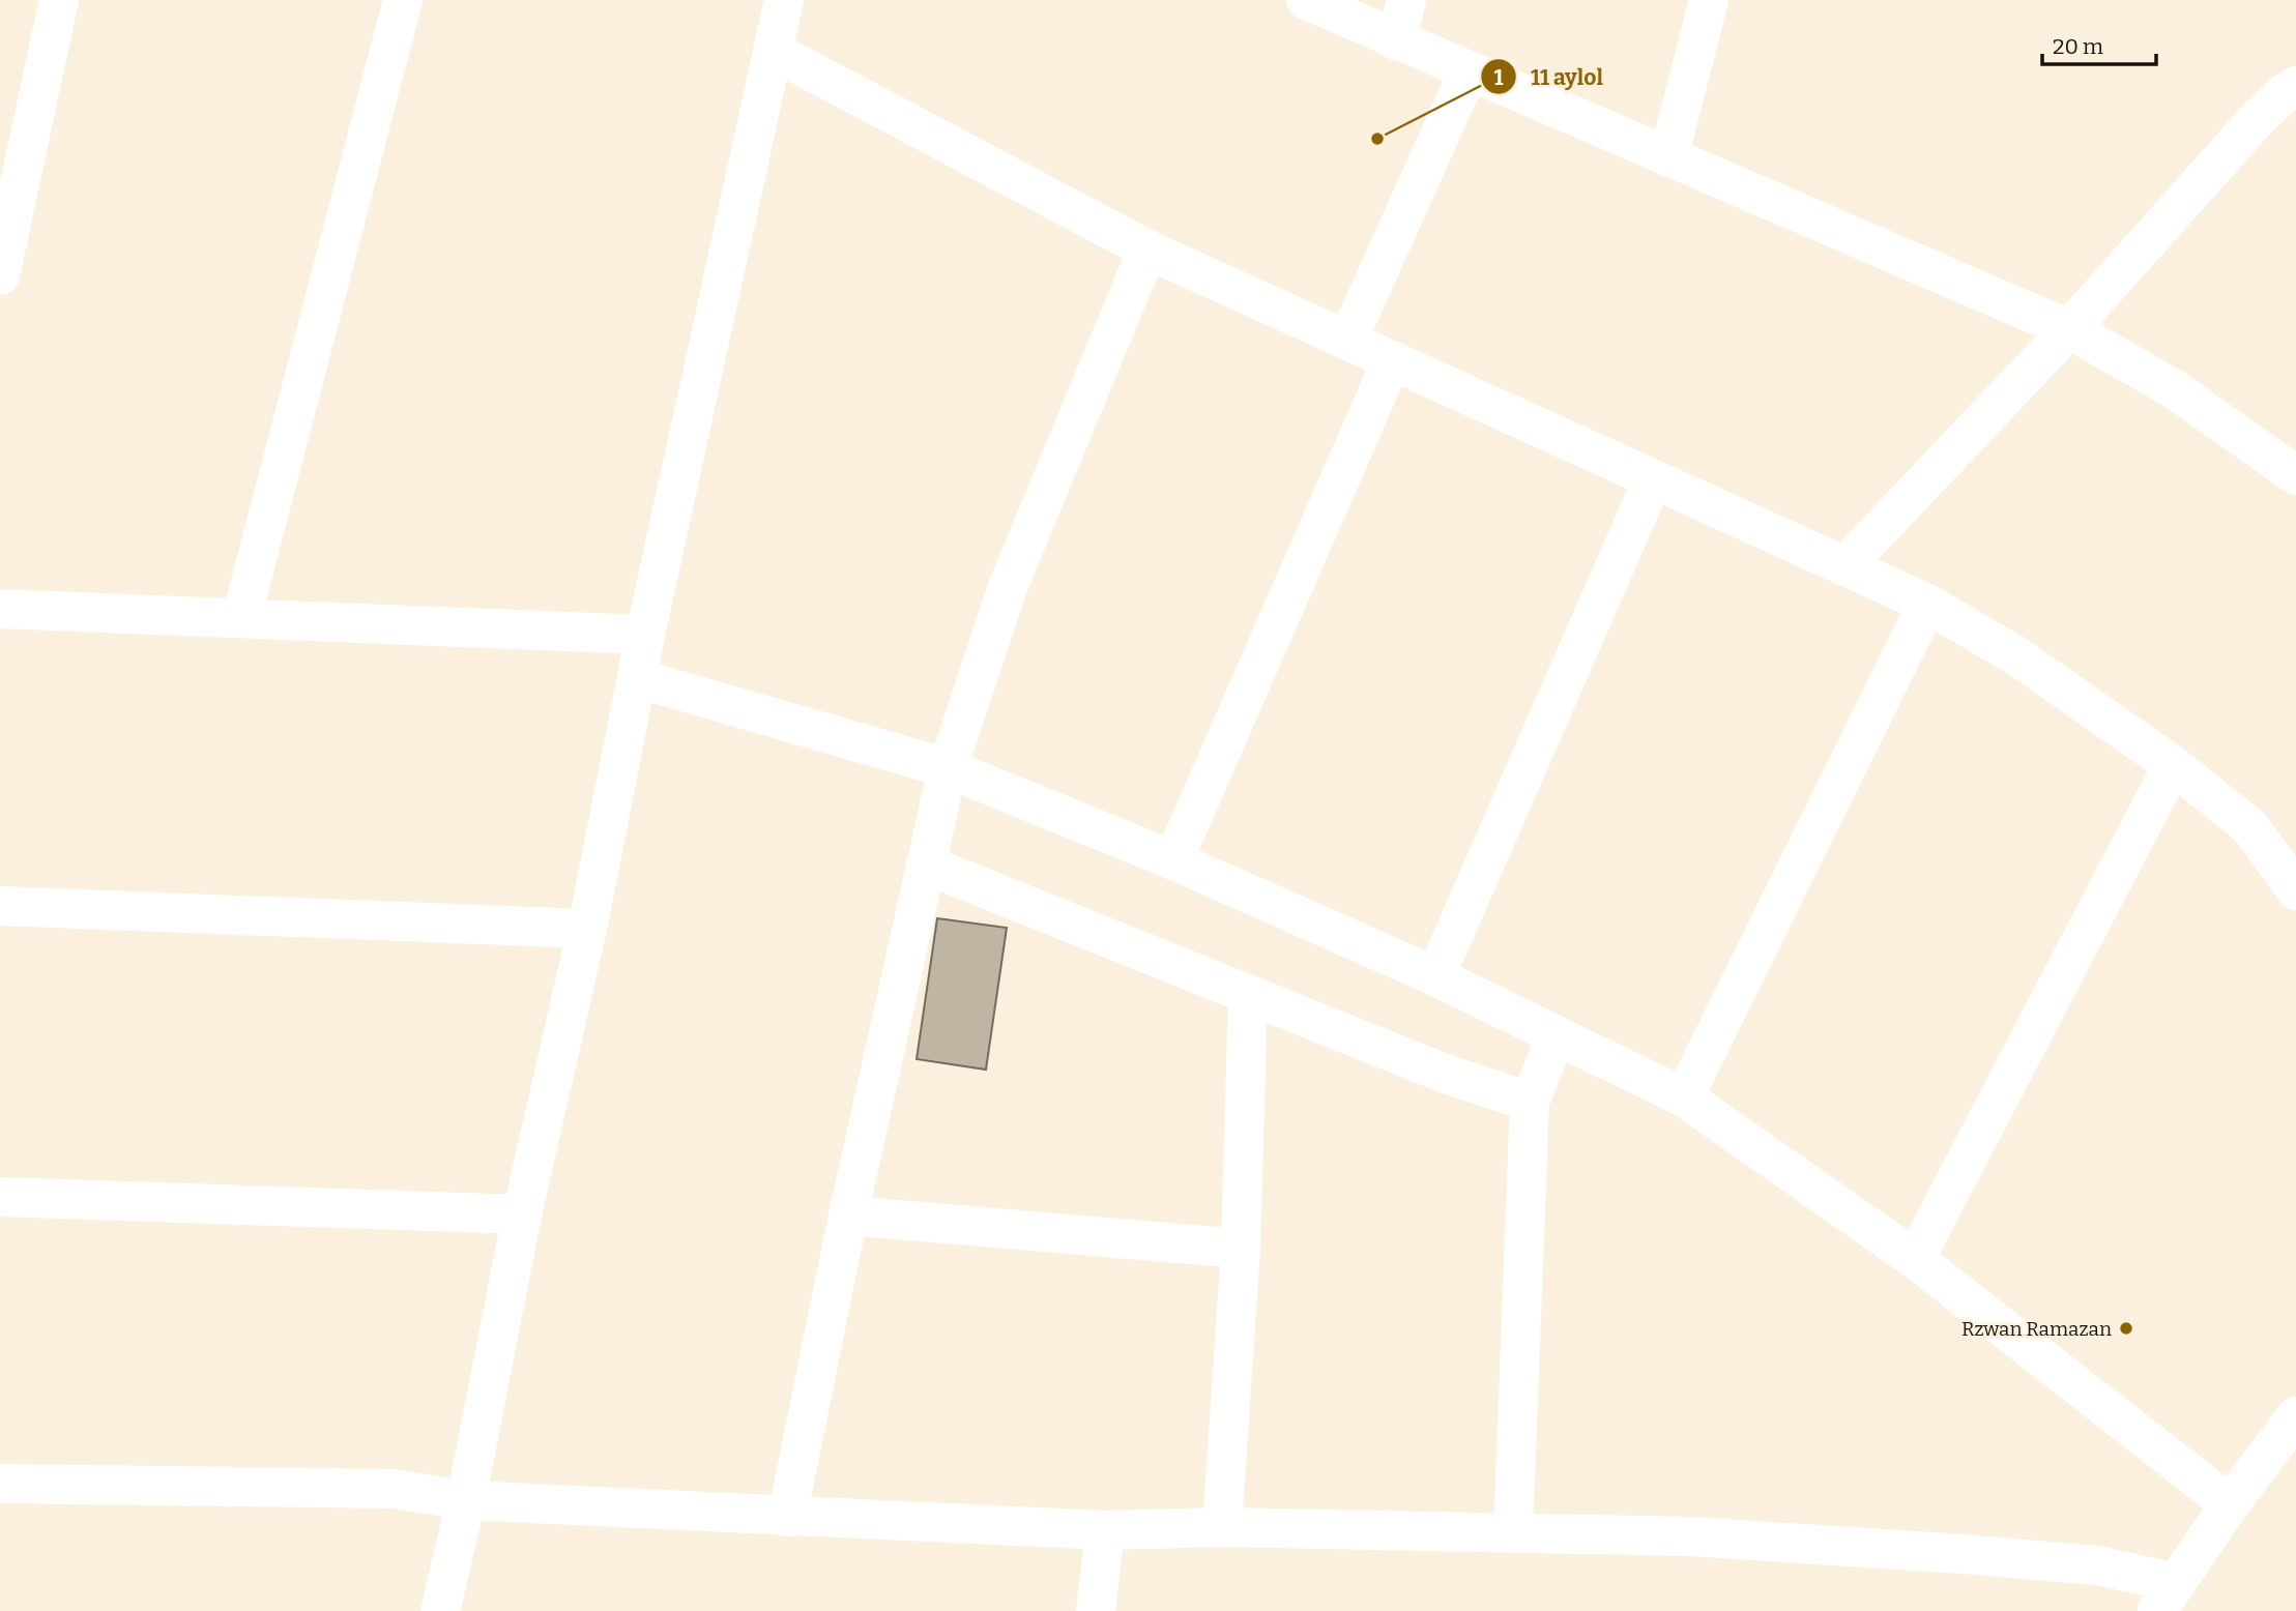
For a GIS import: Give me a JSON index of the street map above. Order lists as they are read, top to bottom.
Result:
{
  "places": ["11 aylol", "Rzwan Ramazan"],
  "scale_bar": "20 m"
}
